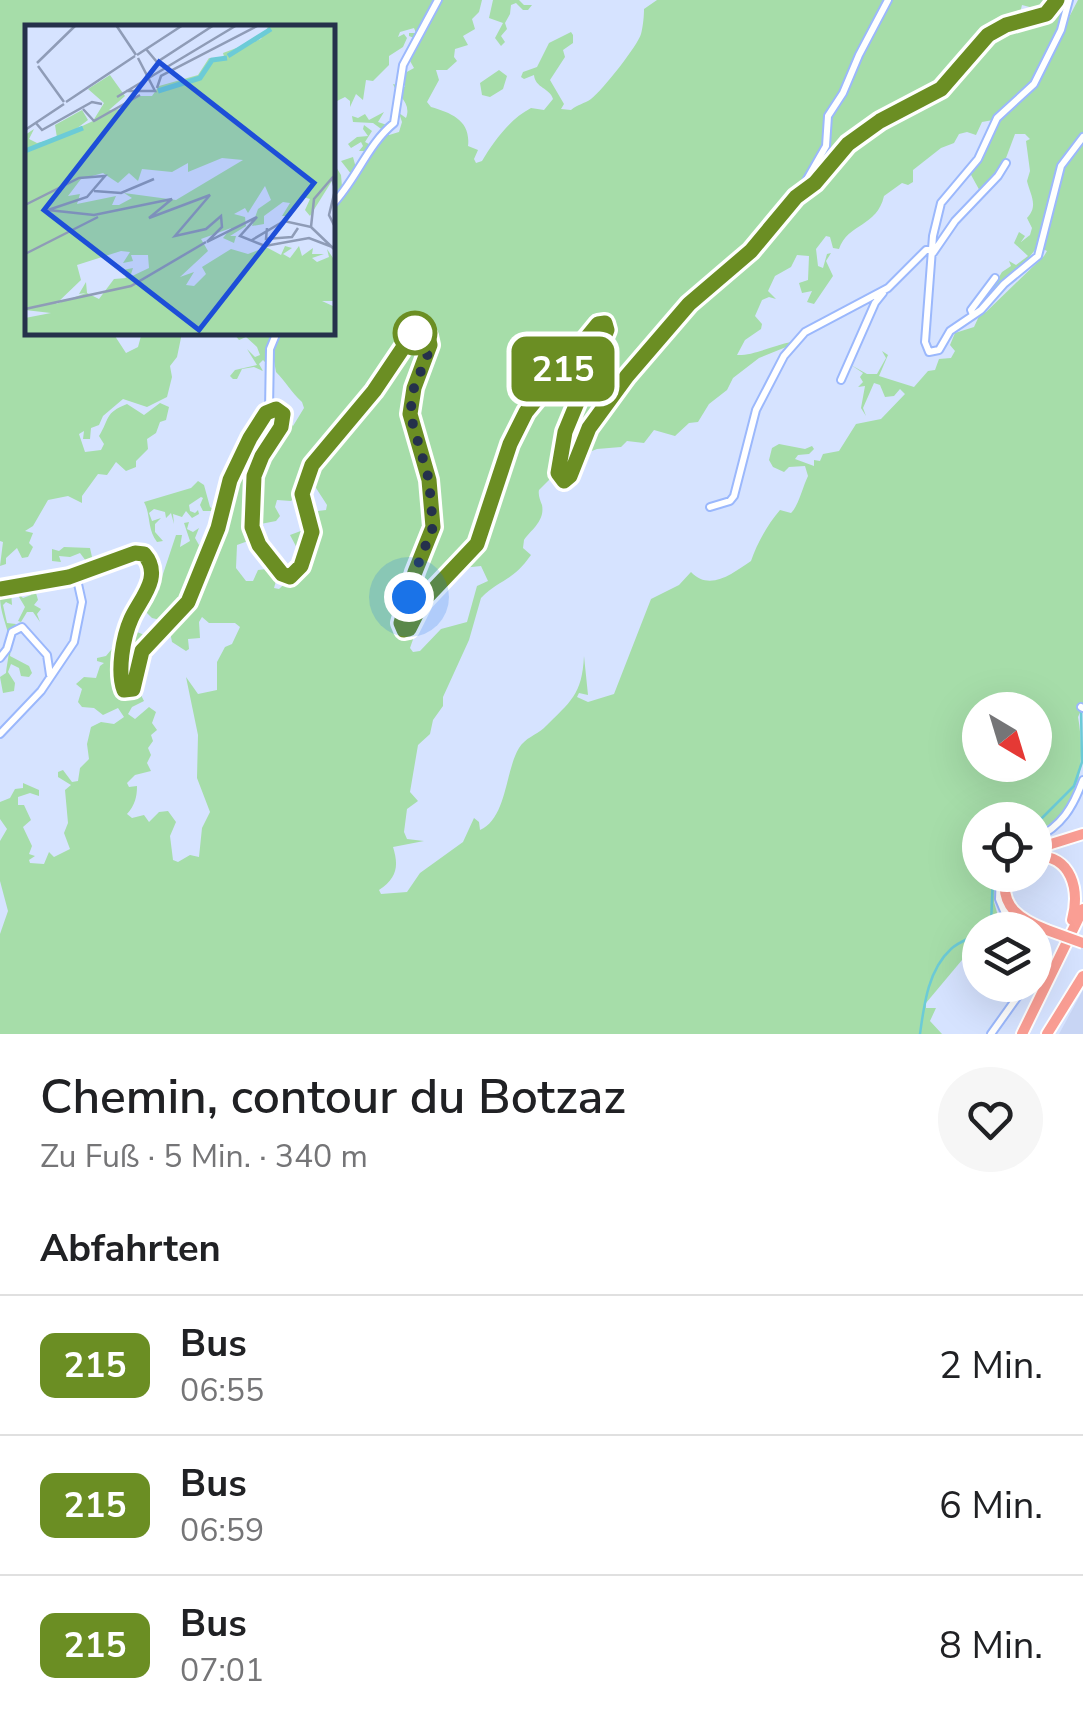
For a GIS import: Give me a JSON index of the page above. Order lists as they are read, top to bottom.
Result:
{
  "lines": ["bus line 215"],
  "north": "bottom right",
  "page": {
    "on_map": "215",
    "heading": [
      ["Chemin, contour du Botzaz", "Zu Fuß · 5 Min. · 340 m"],
      "Abfahrten"
    ],
    "list": [
      {
        "mark": "215",
        "name": "Bus",
        "note": "06:55",
        "value": "2 Min."
      },
      {
        "mark": "215",
        "name": "Bus",
        "note": "06:59",
        "value": "6 Min."
      },
      {
        "mark": "215",
        "name": "Bus",
        "note": "07:01",
        "value": "8 Min."
      }
    ]
  }
}
